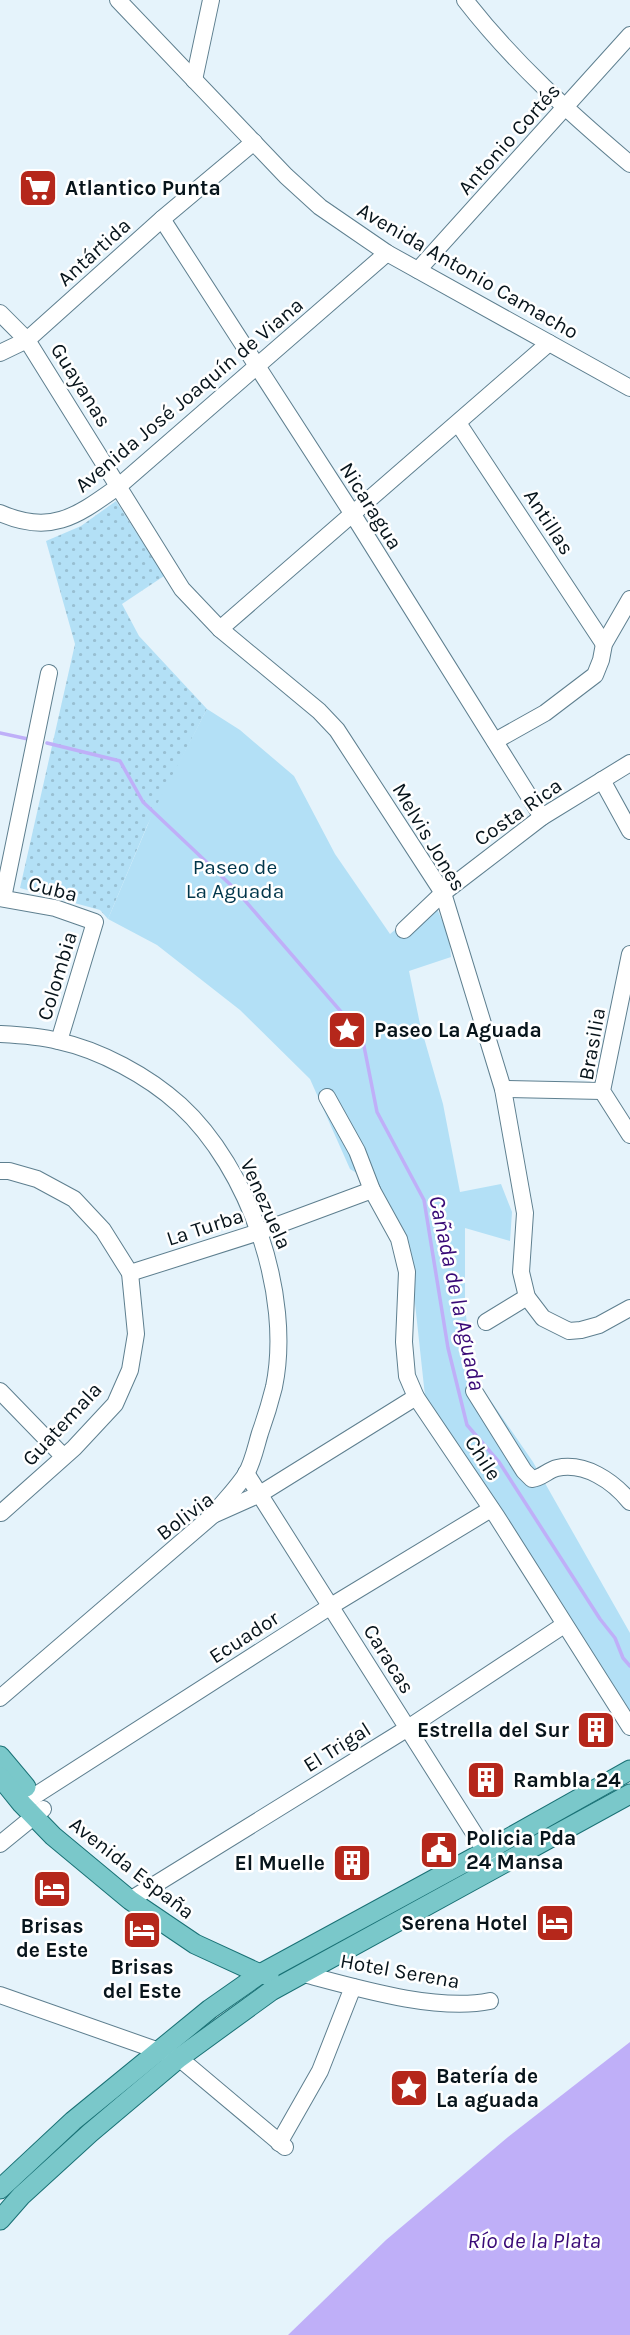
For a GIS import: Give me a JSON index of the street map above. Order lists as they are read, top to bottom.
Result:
{
  "streets": {
    "main road": ["Avenida España"],
    "street": [
      "Antonio Cortés",
      "Antártida",
      "Avenida Antonio Camacho",
      "Guayanas",
      "Avenida José Joaquín de Viana",
      "Nicaragua",
      "Antillas",
      "Costa Rica",
      "Melvis Jones",
      "Cuba",
      "Colombia",
      "Brasilia",
      "Venezuela",
      "La Turba",
      "Guatemala",
      "Chile",
      "Bolivia",
      "Ecuador",
      "Caracas",
      "El Trigal",
      "Hotel Serena"
    ]
  },
  "crossings": [
    ["Antonio Cortés", "Avenida Antonio Camacho"],
    ["Antártida", "Avenida Antonio Camacho"],
    ["Antártida", "Guayanas"],
    ["Antártida", "Nicaragua"],
    ["Avenida Antonio Camacho", "Avenida José Joaquín de Viana"],
    ["Guayanas", "Avenida José Joaquín de Viana"],
    ["Guayanas", "Melvis Jones"],
    ["Avenida José Joaquín de Viana", "Nicaragua"],
    ["Avenida José Joaquín de Viana", "Melvis Jones"],
    ["Nicaragua", "Costa Rica"],
    ["Costa Rica", "Melvis Jones"],
    ["Cuba", "Colombia"],
    ["Colombia", "Venezuela"],
    ["Venezuela", "La Turba"],
    ["Venezuela", "Bolivia"],
    ["Venezuela", "Caracas"],
    ["La Turba", "Guatemala"],
    ["La Turba", "Chile"],
    ["Chile", "Bolivia"],
    ["Chile", "Ecuador"],
    ["Chile", "El Trigal"],
    ["Bolivia", "Caracas"],
    ["Ecuador", "Caracas"],
    ["Ecuador", "Avenida España"],
    ["Caracas", "El Trigal"],
    ["El Trigal", "Avenida España"]
  ],
  "water": ["Cañada de la Aguada", "Río de la Plata"],
  "parks": ["Paseo de La Aguada"],
  "places": {
    "supermarket": ["Atlantico Punta"],
    "place": ["Paseo La Aguada", "Batería de La aguada"],
    "building": ["Estrella del Sur", "Rambla 24", "El Muelle"],
    "public building": ["Policia Pda 24 Mansa"],
    "hotel": ["Brisas de Este", "Serena Hotel", "Brisas del Este"]
  }
}
